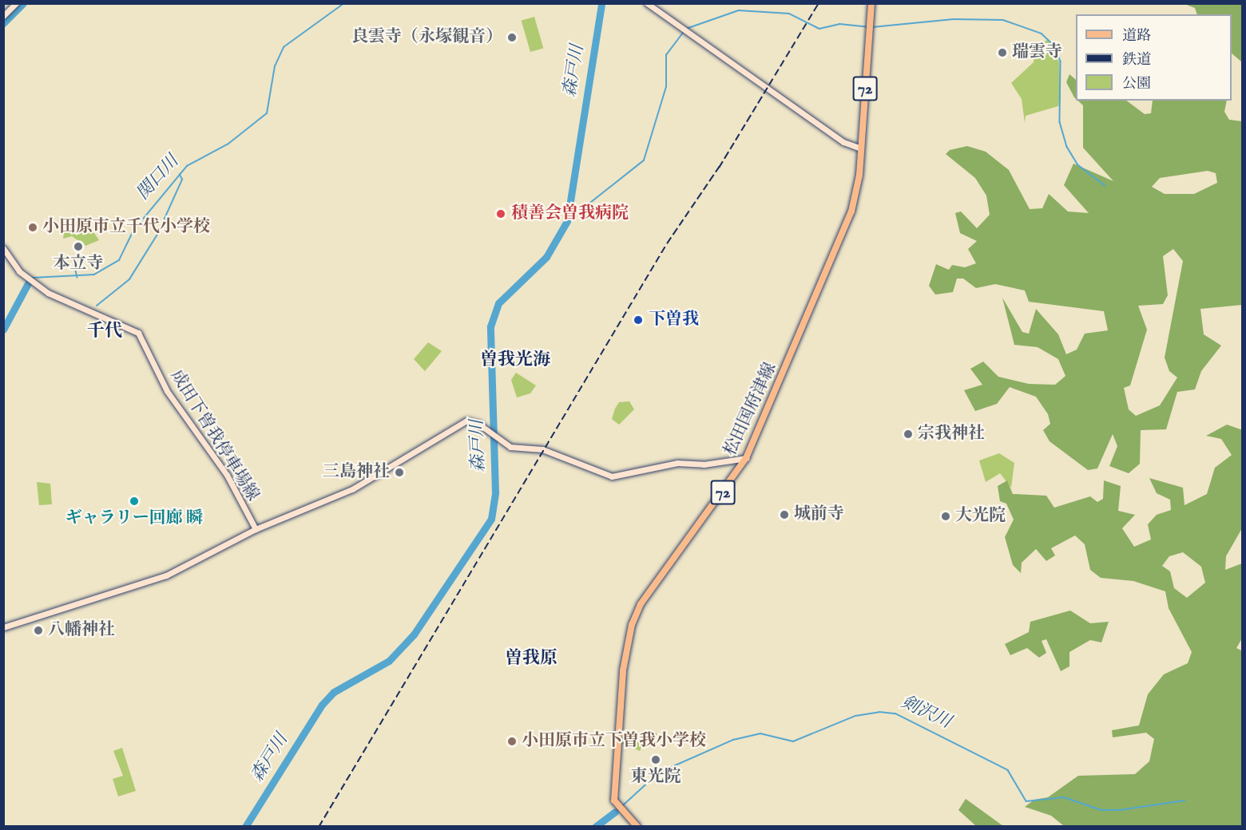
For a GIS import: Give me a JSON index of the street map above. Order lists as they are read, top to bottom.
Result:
{
  "streets": {
    "main road": ["72", "松田国府津線", "成田下曽我停車場線"]
  },
  "districts": ["千代", "曽我光海", "曽我原"],
  "water": ["森戸川", "関口川", "剣沢川"],
  "places": [
    "良雲寺（永塚観音）",
    "瑞雲寺",
    "積善会曽我病院",
    "小田原市立千代小学校",
    "本立寺",
    "下曽我",
    "宗我神社",
    "三島神社",
    "ギャラリー回廊 瞬",
    "城前寺",
    "大光院",
    "八幡神社",
    "小田原市立下曽我小学校",
    "東光院"
  ],
  "legend": ["道路", "鉄道", "公園"]
}
